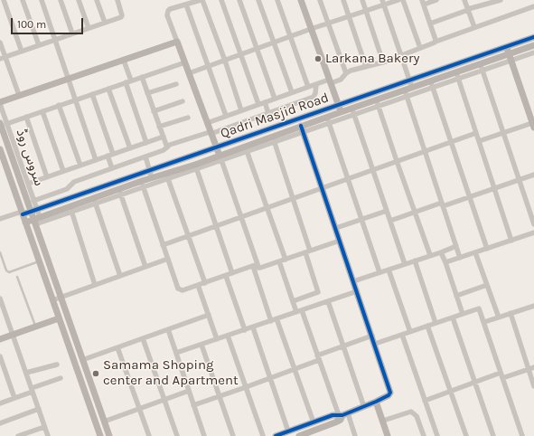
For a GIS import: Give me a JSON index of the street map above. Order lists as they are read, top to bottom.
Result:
{
  "streets": {
    "street": ["Qadri Masjid Road", "سروس روڈ"]
  },
  "crossings": [
    ["Qadri Masjid Road", "سروس روڈ"]
  ],
  "places": ["Larkana Bakery", "Samama Shoping center and Apartment"],
  "scale_bar": "100 m"
}
